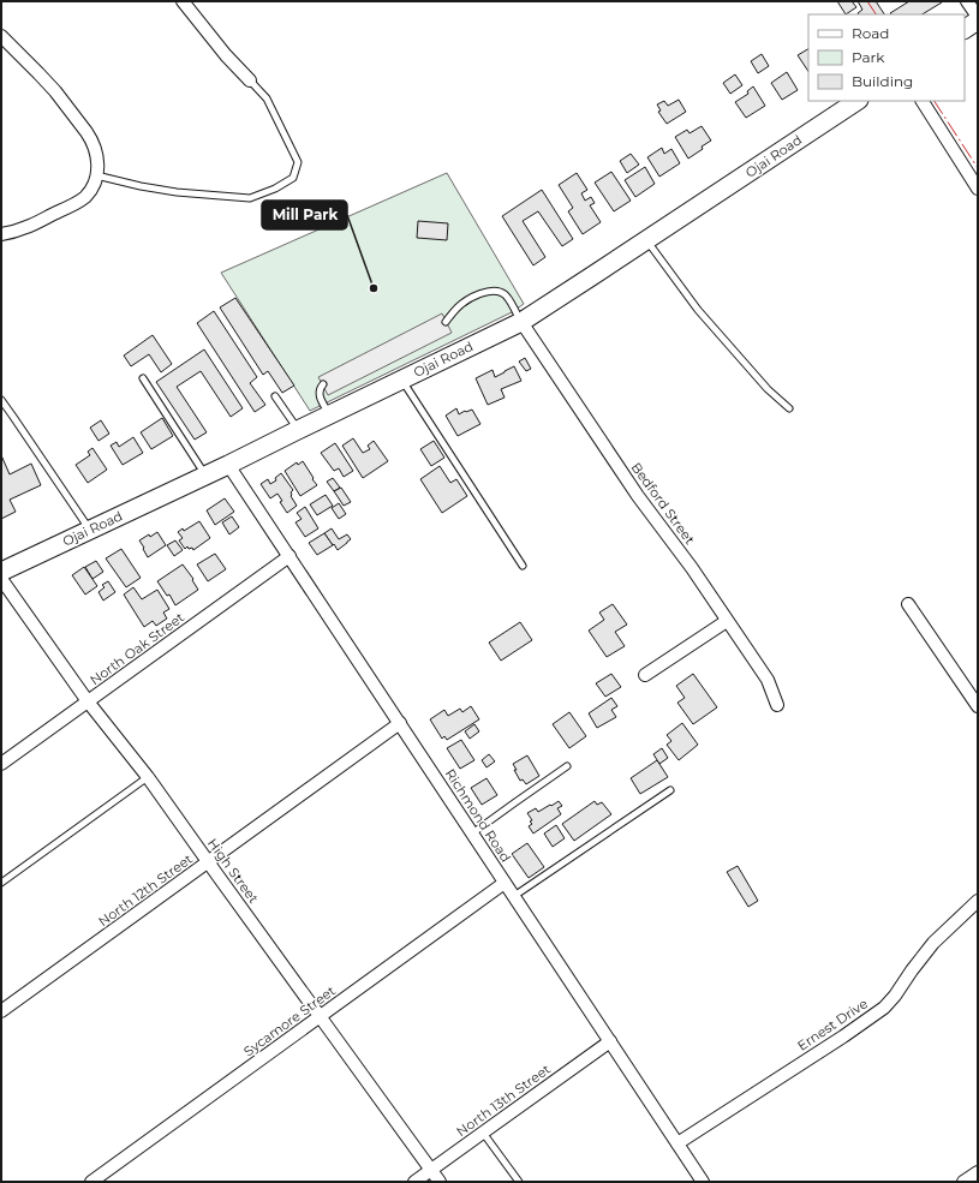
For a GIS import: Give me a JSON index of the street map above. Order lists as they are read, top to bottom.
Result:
{
  "streets": {
    "main road": ["Ojai Road"],
    "street": [
      "Bedford Street",
      "North Oak Street",
      "Richmond Road",
      "High Street",
      "North 12th Street",
      "Sycamore Street",
      "Ernest Drive",
      "North 13th Street"
    ]
  },
  "crossings": [
    ["Ojai Road", "Bedford Street"],
    ["Ojai Road", "Richmond Road"],
    ["North Oak Street", "Richmond Road"],
    ["North Oak Street", "High Street"],
    ["Richmond Road", "North 12th Street"],
    ["Richmond Road", "Sycamore Street"],
    ["Richmond Road", "Ernest Drive"],
    ["Richmond Road", "North 13th Street"],
    ["High Street", "North 12th Street"],
    ["High Street", "Sycamore Street"],
    ["High Street", "North 13th Street"]
  ],
  "places": ["Mill Park"],
  "legend": ["Road", "Park", "Building"]
}
